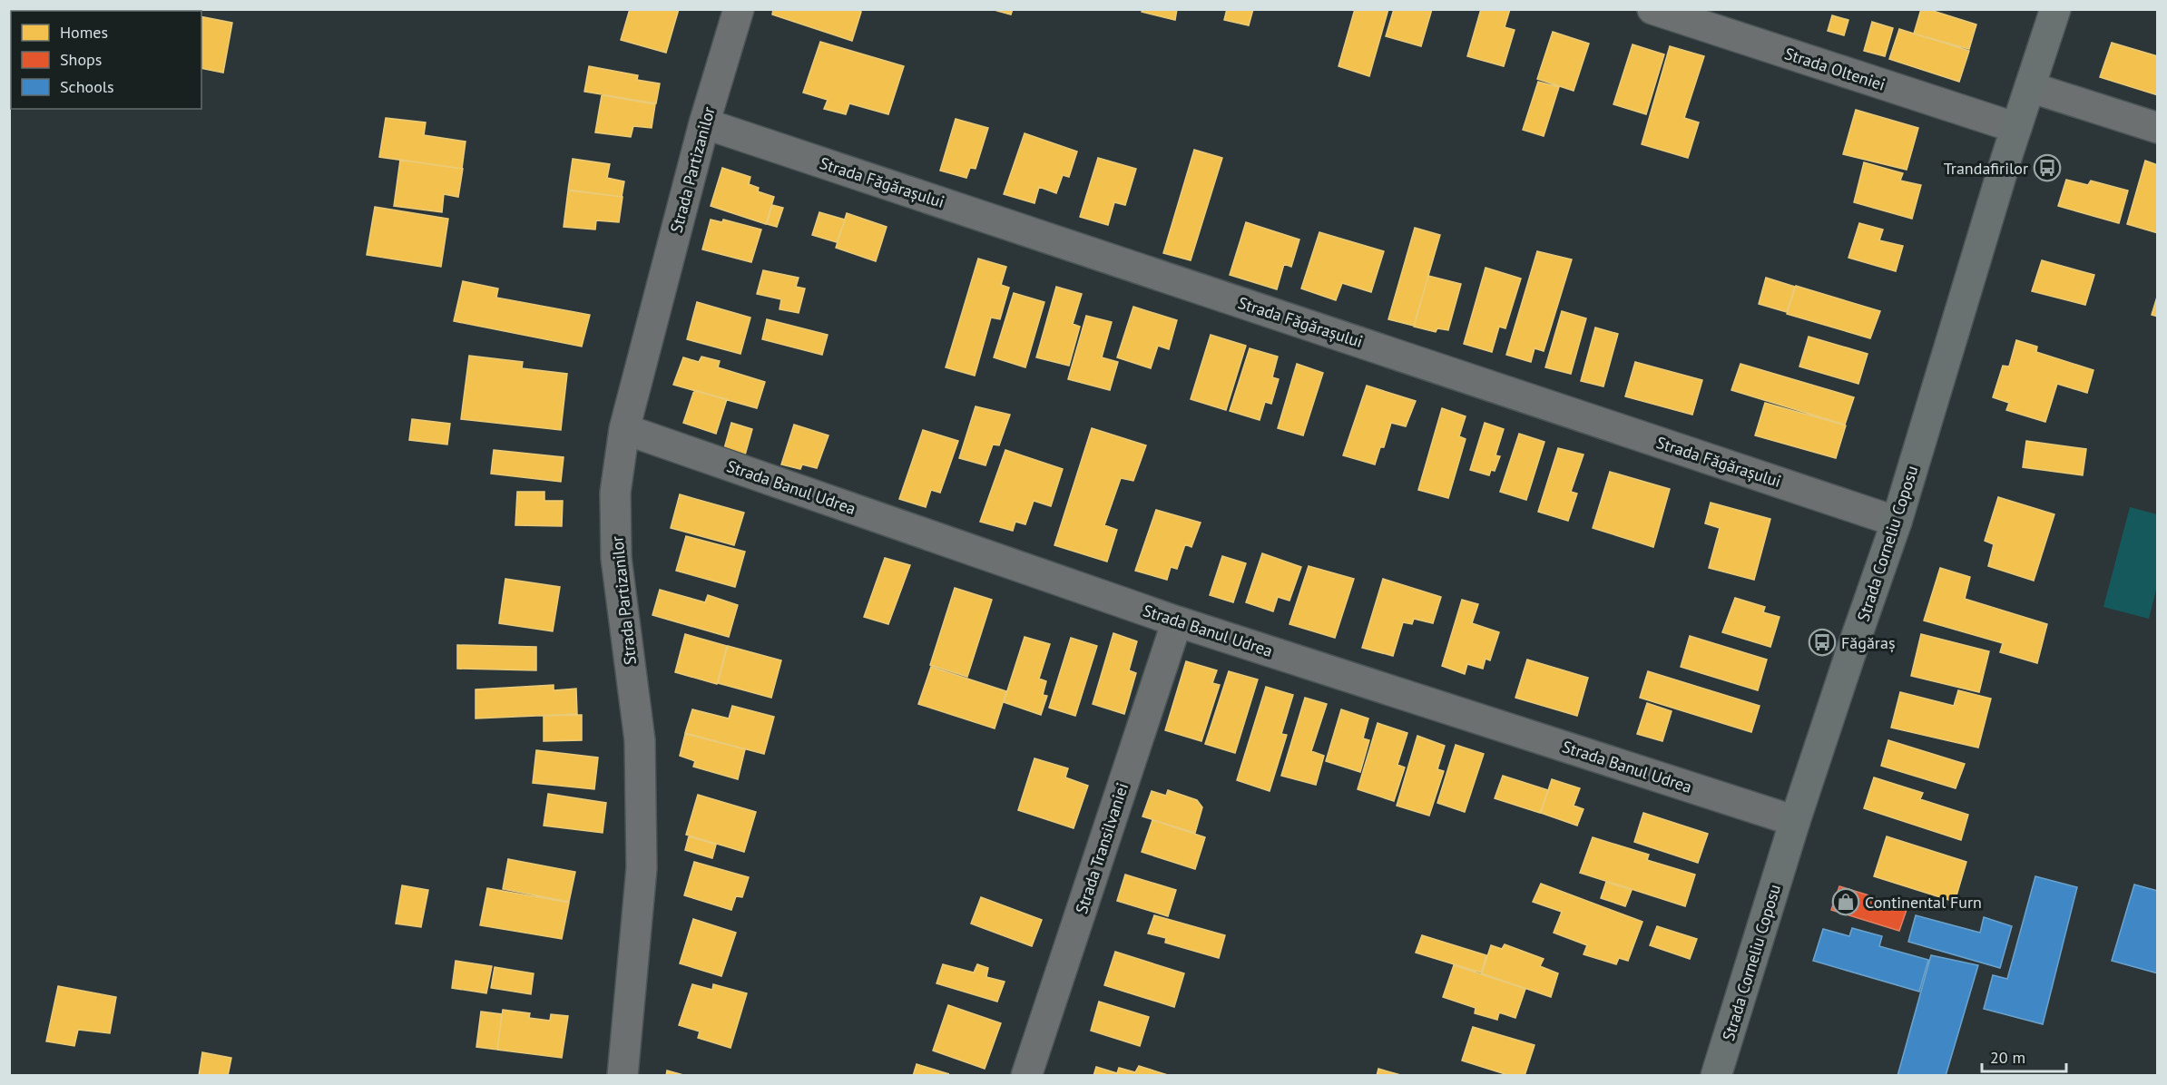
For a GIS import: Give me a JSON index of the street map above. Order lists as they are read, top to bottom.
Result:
{
  "streets": {
    "main road": ["Strada Corneliu Coposu"],
    "street": [
      "Strada Olteniei",
      "Strada Partizanilor",
      "Strada Făgărașului",
      "Strada Banul Udrea",
      "Strada Transilvaniei"
    ]
  },
  "crossings": [
    ["Strada Olteniei", "Strada Corneliu Coposu"],
    ["Strada Partizanilor", "Strada Făgărașului"],
    ["Strada Partizanilor", "Strada Banul Udrea"],
    ["Strada Făgărașului", "Strada Corneliu Coposu"],
    ["Strada Banul Udrea", "Strada Corneliu Coposu"],
    ["Strada Banul Udrea", "Strada Transilvaniei"]
  ],
  "places": {
    "bus stop": ["Trandafirilor", "Făgăraș"],
    "shop": ["Continental Furn"]
  },
  "legend": ["Homes", "Shops", "Schools"],
  "scale_bar": "20 m"
}
